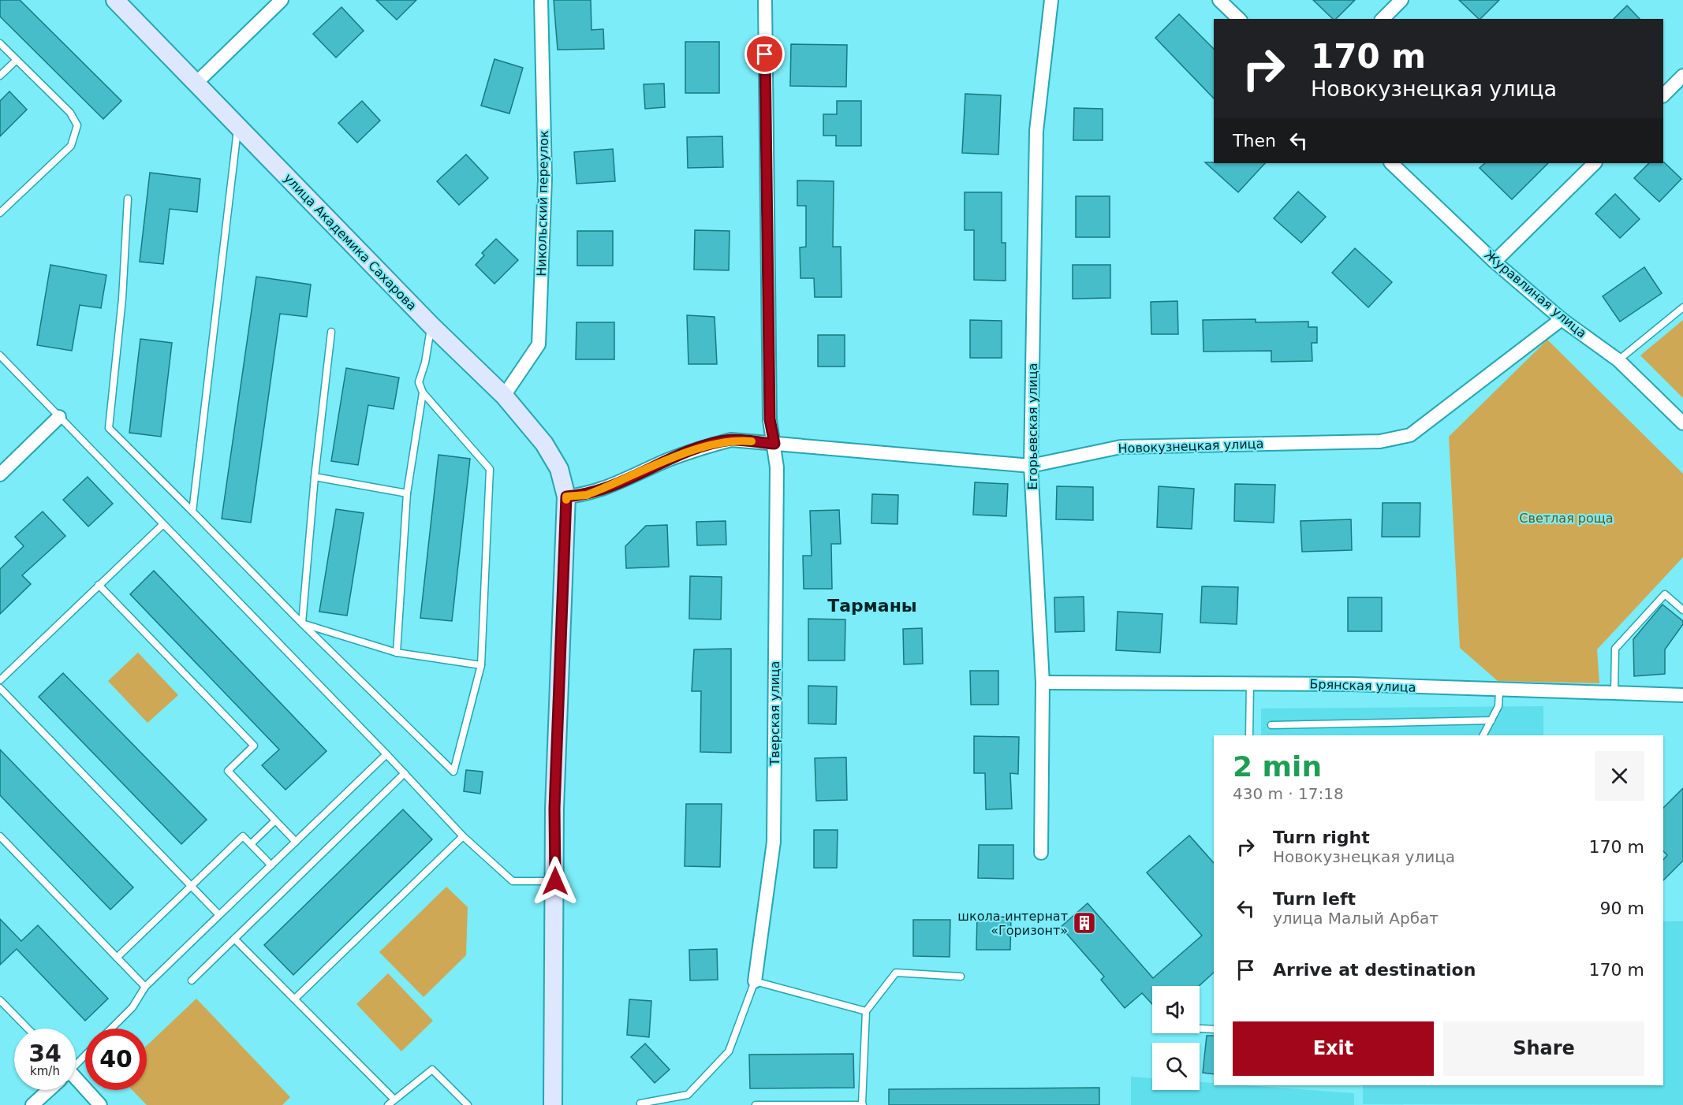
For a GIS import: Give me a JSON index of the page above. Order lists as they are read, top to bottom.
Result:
{
  "streets": {
    "street": [
      "Никольский переулок",
      "улица Академика Сахарова",
      "Журавлиная улица",
      "Егорьевская улица",
      "Новокузнецкая улица",
      "Брянская улица",
      "Тверская улица"
    ]
  },
  "crossings": [
    ["Никольский переулок", "улица Академика Сахарова"],
    ["улица Академика Сахарова", "Новокузнецкая улица"],
    ["Журавлиная улица", "Новокузнецкая улица"],
    ["Егорьевская улица", "Новокузнецкая улица"],
    ["Егорьевская улица", "Брянская улица"],
    ["Новокузнецкая улица", "Тверская улица"]
  ],
  "districts": ["Тарманы"],
  "parks": ["Светлая роща"],
  "places": {
    "building": ["школа-интернат «Горизонт»"]
  },
  "page": {
    "turn": ["170 m", "Новокузнецкая улица"],
    "then": "Then",
    "heading": ["2 min", "430 m · 17:18"],
    "list": [
      {
        "name": "Turn right",
        "note": "Новокузнецкая улица",
        "value": "170 m"
      },
      {
        "name": "Turn left",
        "note": "улица Малый Арбат",
        "value": "90 m"
      },
      {
        "name": "Arrive at destination",
        "value": "170 m"
      }
    ],
    "buttons": ["Exit", "Share"],
    "speed": "34 km/h",
    "limit": "40"
  }
}
